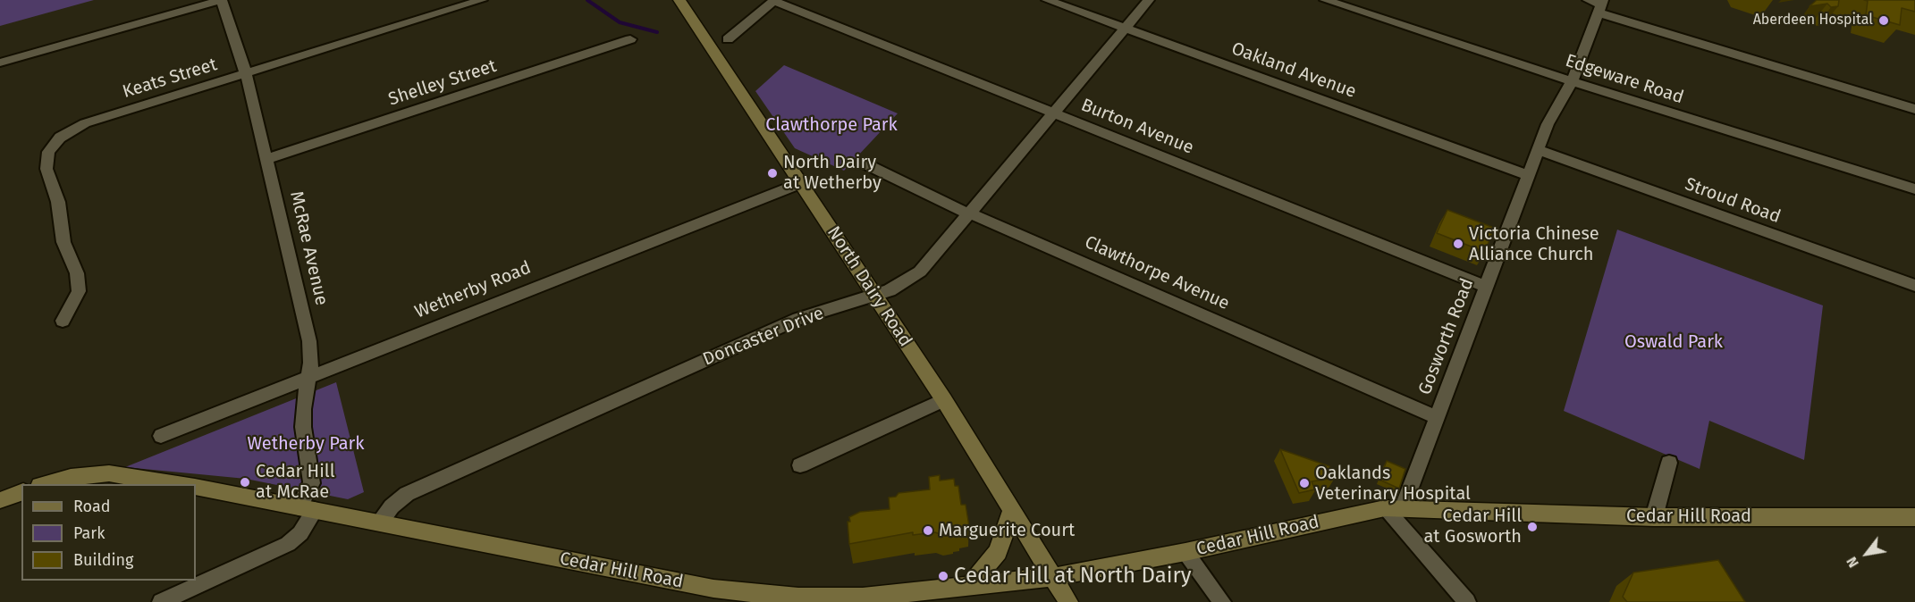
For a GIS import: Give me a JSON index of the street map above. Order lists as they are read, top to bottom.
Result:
{
  "streets": {
    "street": [
      "Oakland Avenue",
      "Keats Street",
      "Edgeware Road",
      "Shelley Street",
      "Burton Avenue",
      "Stroud Road",
      "McRae Avenue",
      "Clawthorpe Avenue",
      "North Dairy Road",
      "Wetherby Road",
      "Doncaster Drive",
      "Gosworth Road",
      "Cedar Hill Road"
    ]
  },
  "crossings": [
    ["Oakland Avenue", "Doncaster Drive"],
    ["Oakland Avenue", "Gosworth Road"],
    ["Keats Street", "McRae Avenue"],
    ["Edgeware Road", "Gosworth Road"],
    ["Shelley Street", "McRae Avenue"],
    ["Burton Avenue", "Doncaster Drive"],
    ["Burton Avenue", "Gosworth Road"],
    ["Stroud Road", "Gosworth Road"],
    ["McRae Avenue", "Wetherby Road"],
    ["McRae Avenue", "Cedar Hill Road"],
    ["Clawthorpe Avenue", "Doncaster Drive"],
    ["Clawthorpe Avenue", "Gosworth Road"],
    ["North Dairy Road", "Wetherby Road"],
    ["North Dairy Road", "Doncaster Drive"],
    ["North Dairy Road", "Cedar Hill Road"],
    ["Doncaster Drive", "Cedar Hill Road"],
    ["Gosworth Road", "Cedar Hill Road"]
  ],
  "parks": ["Clawthorpe Park", "Oswald Park", "Wetherby Park"],
  "places": [
    "Aberdeen Hospital",
    "North Dairy at Wetherby",
    "Victoria Chinese Alliance Church",
    "Cedar Hill at McRae",
    "Oaklands Veterinary Hospital",
    "Cedar Hill at Gosworth",
    "Marguerite Court",
    "Cedar Hill at North Dairy"
  ],
  "legend": ["Road", "Park", "Building"],
  "north": "bottom left"
}
